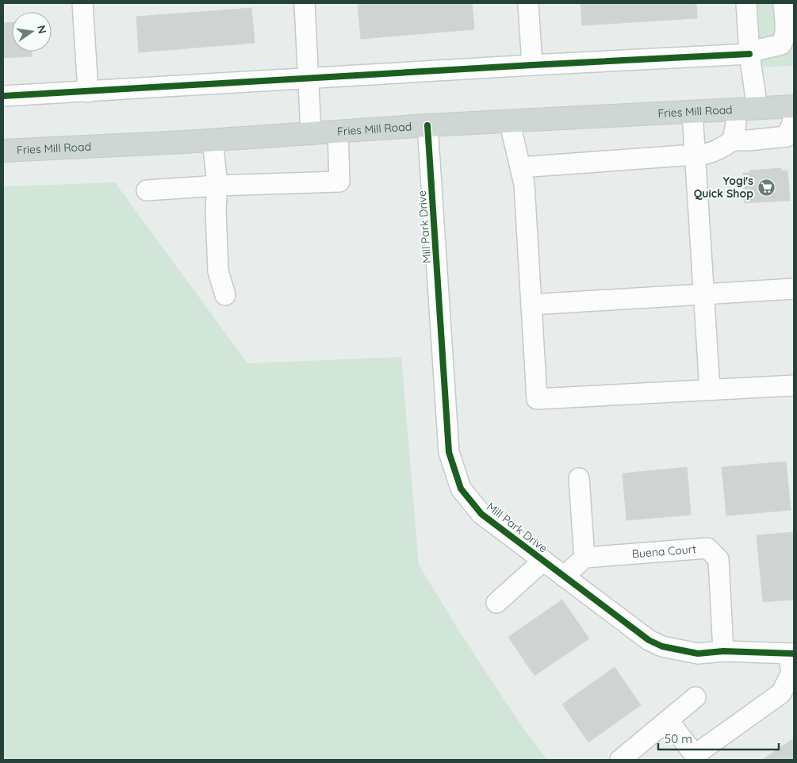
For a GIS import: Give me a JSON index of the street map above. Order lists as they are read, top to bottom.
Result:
{
  "streets": {
    "main road": ["Fries Mill Road"],
    "street": ["Mill Park Drive", "Buena Court"]
  },
  "crossings": [
    ["Fries Mill Road", "Mill Park Drive"],
    ["Mill Park Drive", "Buena Court"]
  ],
  "places": {
    "supermarket": ["Yogi's Quick Shop"]
  },
  "scale_bar": "50 m",
  "north": "right"
}
